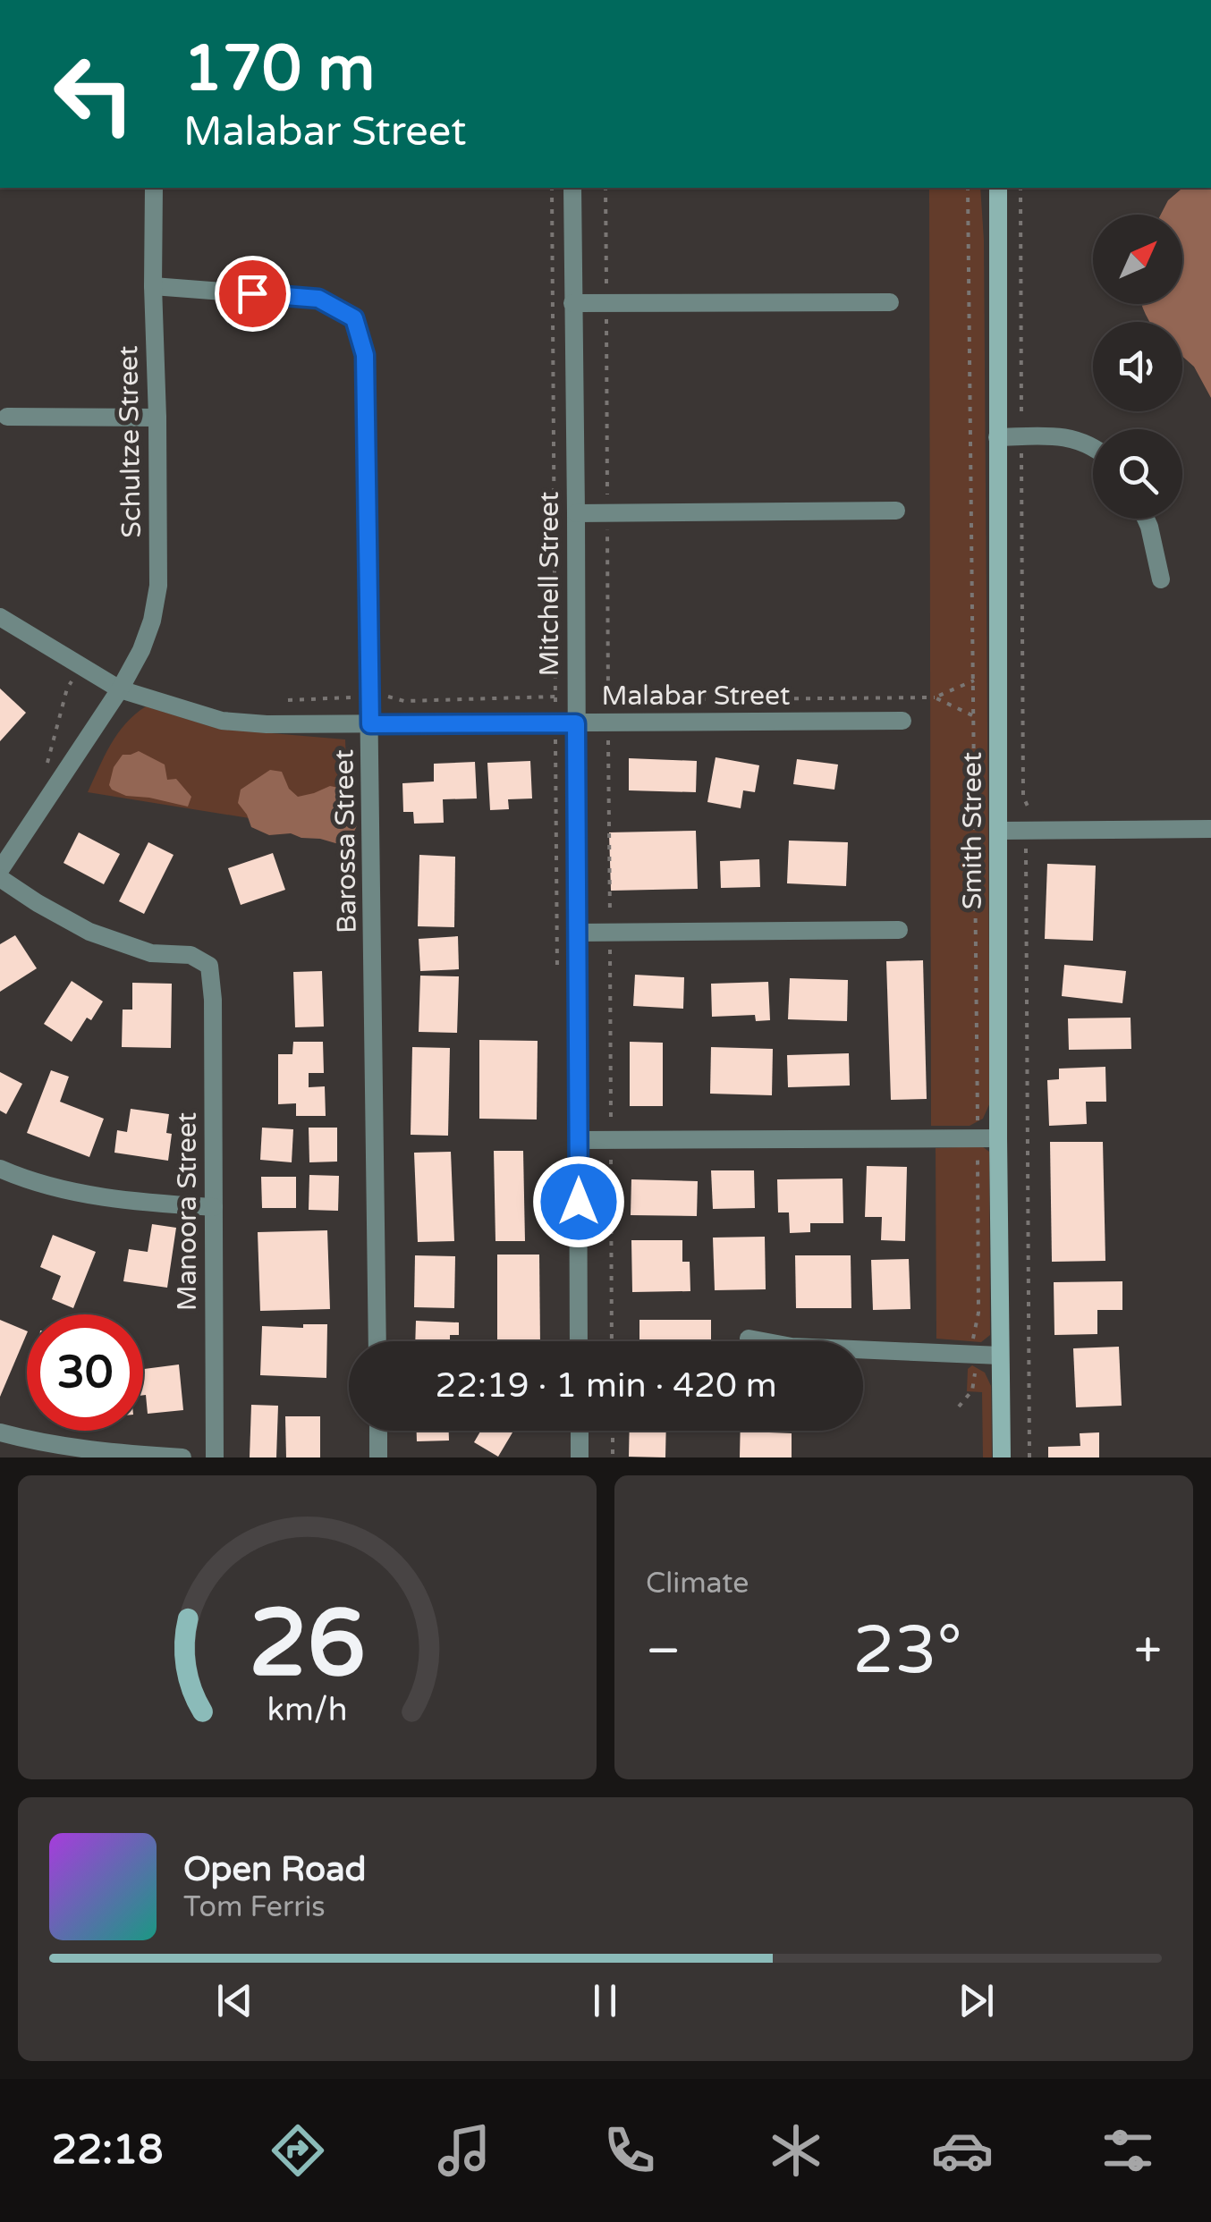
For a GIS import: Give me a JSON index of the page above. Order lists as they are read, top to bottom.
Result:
{
  "streets": {
    "street": [
      "Schultze Street",
      "Mitchell Street",
      "Malabar Street",
      "Smith Street",
      "Barossa Street",
      "Manoora Street"
    ]
  },
  "crossings": [
    ["Schultze Street", "Malabar Street"],
    ["Schultze Street", "Barossa Street"],
    ["Mitchell Street", "Malabar Street"],
    ["Malabar Street", "Barossa Street"]
  ],
  "north": "top right",
  "page": {
    "turn": ["170 m", "Malabar Street"],
    "limit": "30",
    "trip": "22:19 · 1 min · 420 m",
    "tile": "Climate",
    "heat": ["−", "23°", "+"],
    "song": ["Open Road", "Tom Ferris"],
    "tabs": "22:18",
    "gauge": ["26", "km/h"]
  }
}
